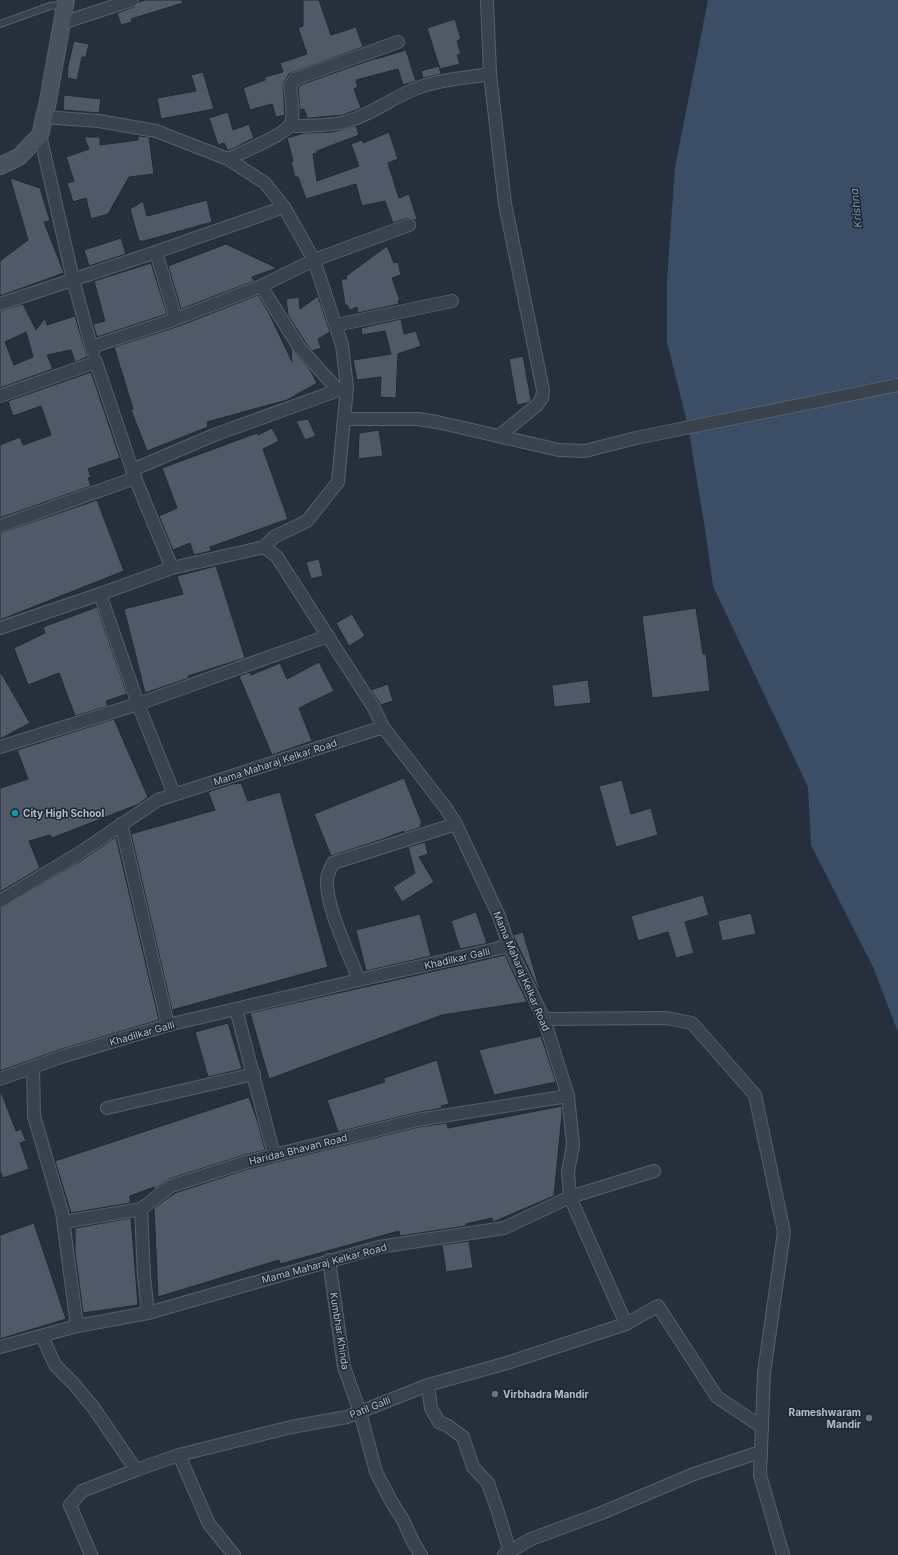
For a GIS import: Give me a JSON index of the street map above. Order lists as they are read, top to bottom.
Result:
{
  "streets": {
    "street": [
      "Mama Maharaj Kelkar Road",
      "Khadilkar Galli",
      "Haridas Bhavan Road",
      "Kumbhar Khinda",
      "Patil Galli"
    ]
  },
  "crossings": [
    ["Mama Maharaj Kelkar Road", "Khadilkar Galli"],
    ["Mama Maharaj Kelkar Road", "Haridas Bhavan Road"],
    ["Mama Maharaj Kelkar Road", "Kumbhar Khinda"],
    ["Kumbhar Khinda", "Patil Galli"]
  ],
  "water": ["Krishna"],
  "places": ["City High School", "Virbhadra Mandir", "Rameshwaram Mandir"]
}
